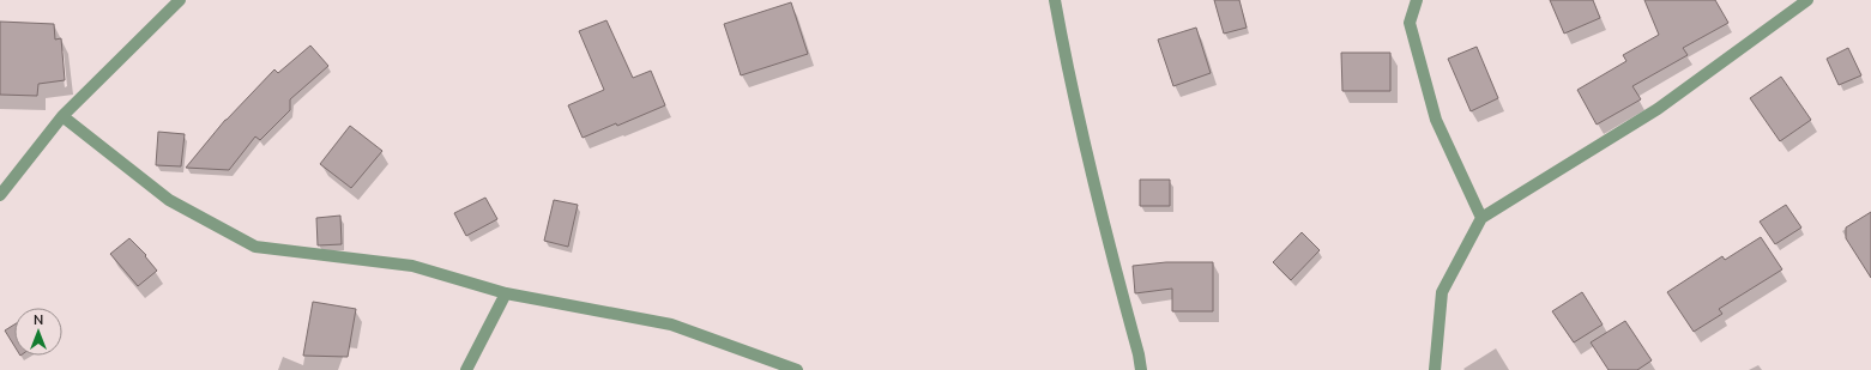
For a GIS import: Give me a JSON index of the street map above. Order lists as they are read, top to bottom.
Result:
{
  "north": "top"
}
